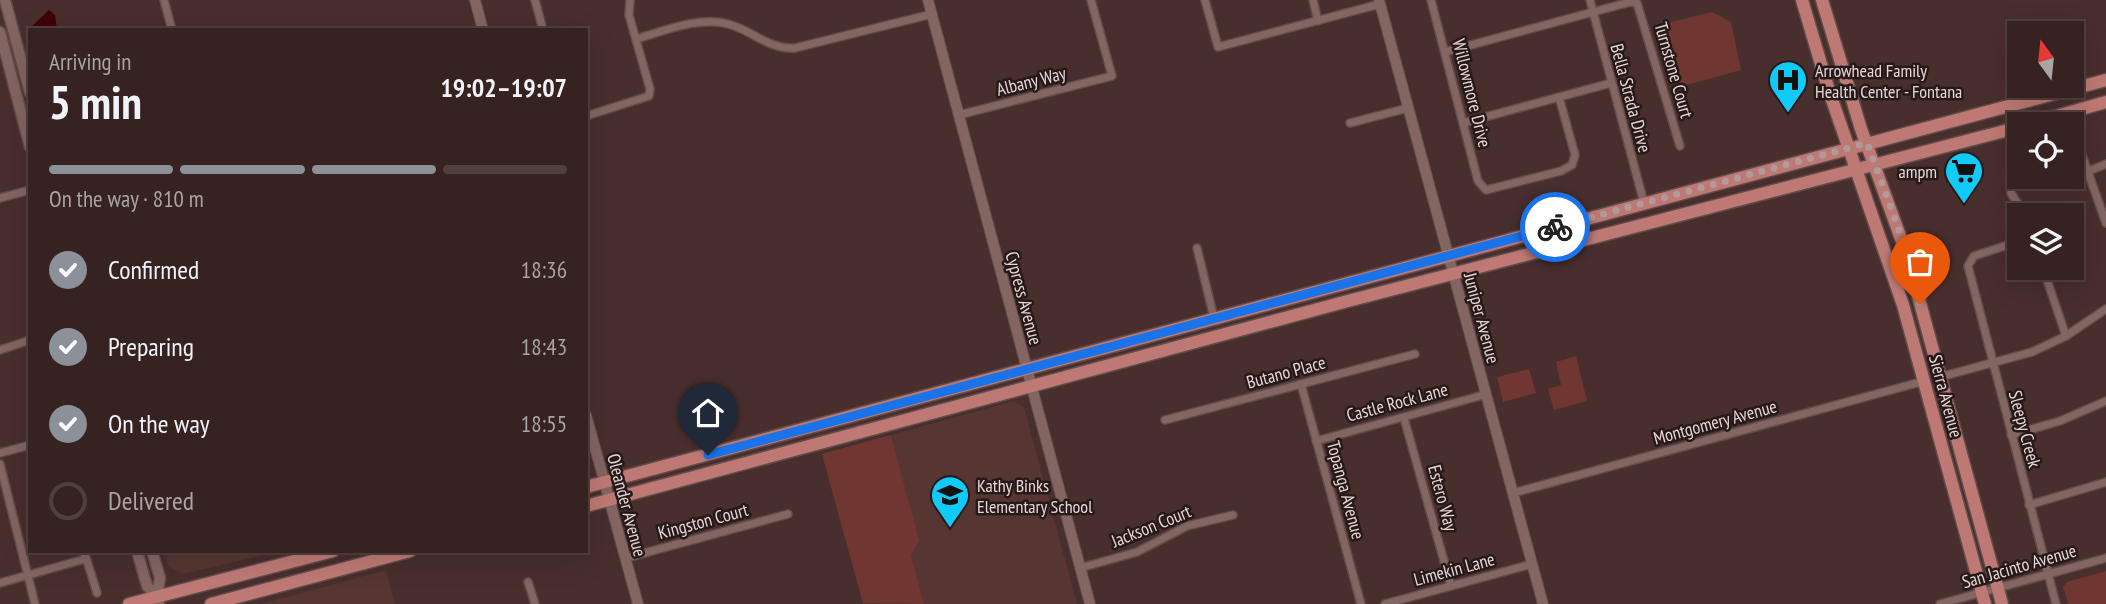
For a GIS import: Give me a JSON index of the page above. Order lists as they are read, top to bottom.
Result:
{
  "streets": {
    "main road": ["Sierra Avenue"],
    "street": [
      "Turnstone Court",
      "Albany Way",
      "Willowmore Drive",
      "Bella Strada Drive",
      "Cypress Avenue",
      "Juniper Avenue",
      "Butano Place",
      "Castle Rock Lane",
      "Montgomery Avenue",
      "Sleepy Creek",
      "Topanga Avenue",
      "Estero Way",
      "Oleander Avenue",
      "Kingston Court",
      "Jackson Court",
      "San Jacinto Avenue",
      "Limekin Lane"
    ]
  },
  "crossings": [
    ["Turnstone Court", "Bella Strada Drive"],
    ["Albany Way", "Cypress Avenue"],
    ["Cypress Avenue", "Jackson Court"],
    ["Juniper Avenue", "Castle Rock Lane"],
    ["Juniper Avenue", "Montgomery Avenue"],
    ["Juniper Avenue", "Limekin Lane"],
    ["Butano Place", "Topanga Avenue"],
    ["Sierra Avenue", "Montgomery Avenue"],
    ["Sierra Avenue", "San Jacinto Avenue"],
    ["Castle Rock Lane", "Topanga Avenue"],
    ["Castle Rock Lane", "Estero Way"],
    ["Sleepy Creek", "San Jacinto Avenue"],
    ["Estero Way", "Limekin Lane"],
    ["Oleander Avenue", "Kingston Court"]
  ],
  "places": {
    "hospital": ["Arrowhead Family Health Center - Fontana"],
    "supermarket": ["ampm"],
    "school or university": ["Kathy Binks Elementary School"]
  },
  "north": "top",
  "page": {
    "heading": ["5 min", "Arriving in", "19:02–19:07"],
    "bar": "On the way · 810 m",
    "list": [
      ["Confirmed", "18:36"],
      ["Preparing", "18:43"],
      ["On the way", "18:55"],
      "Delivered"
    ]
  }
}
